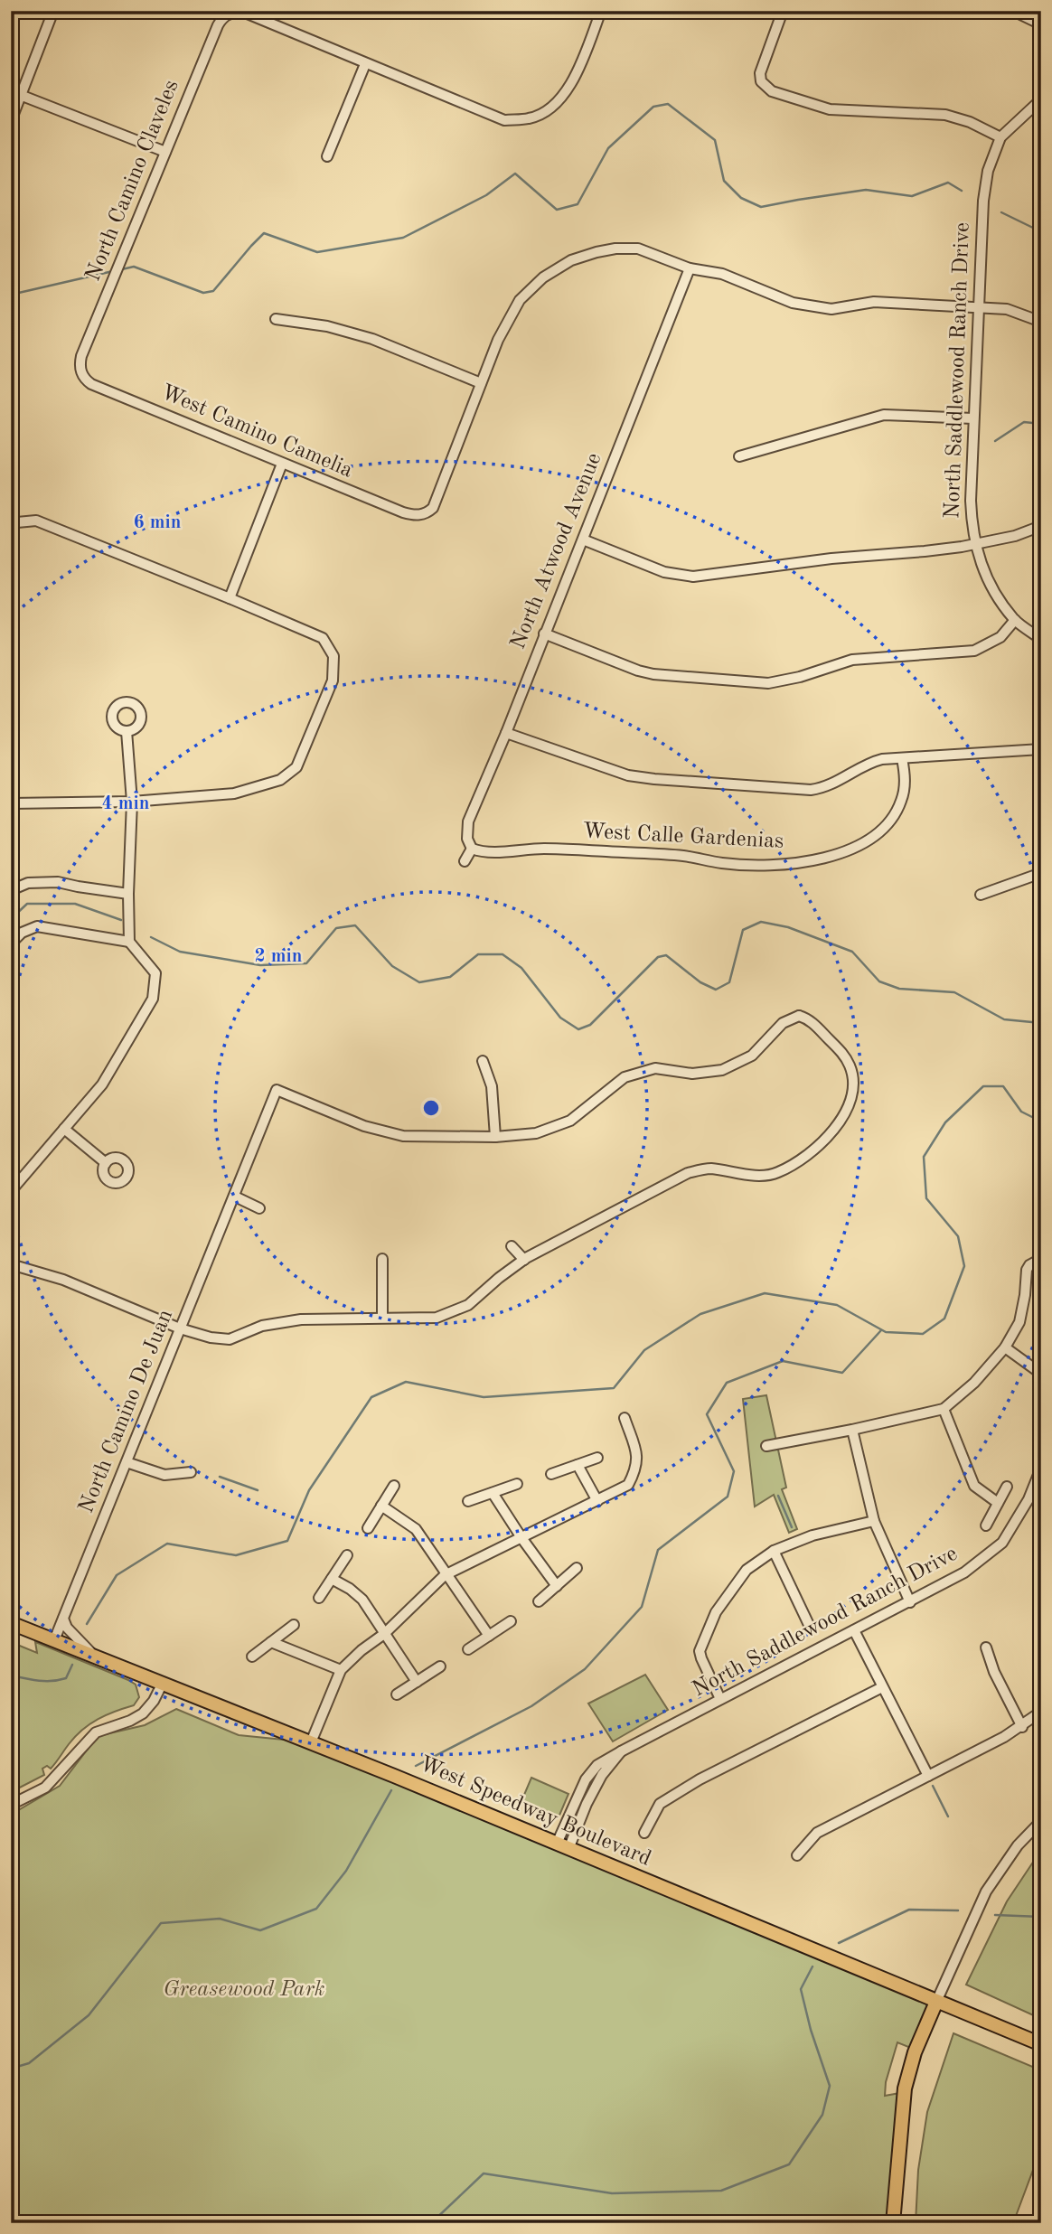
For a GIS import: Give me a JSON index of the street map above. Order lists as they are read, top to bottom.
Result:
{
  "streets": {
    "main road": ["West Speedway Boulevard"],
    "street": [
      "North Camino Claveles",
      "North Saddlewood Ranch Drive",
      "West Camino Camelia",
      "North Atwood Avenue",
      "West Calle Gardenias",
      "North Camino De Juan"
    ]
  },
  "crossings": [
    ["North Camino Claveles", "West Camino Camelia"],
    ["North Saddlewood Ranch Drive", "West Speedway Boulevard"],
    ["North Atwood Avenue", "West Calle Gardenias"],
    ["North Camino De Juan", "West Speedway Boulevard"]
  ],
  "parks": ["Greasewood Park"],
  "rings": ["6 min", "4 min", "2 min"]
}
